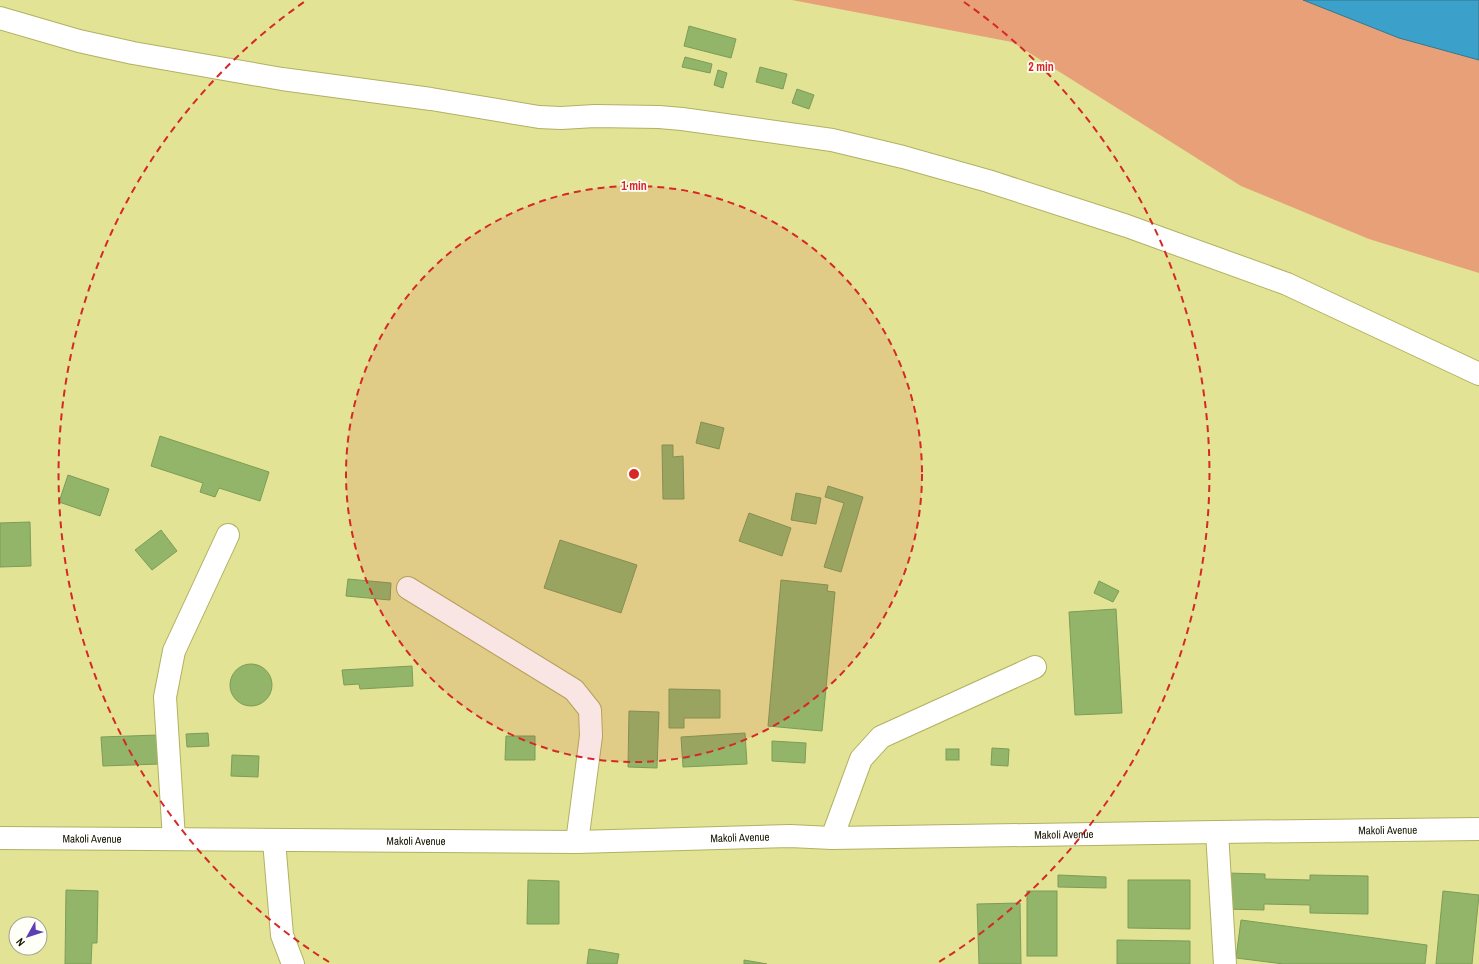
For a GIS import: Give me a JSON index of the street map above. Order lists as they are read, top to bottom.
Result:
{
  "streets": {
    "street": ["Makoli Avenue"]
  },
  "north": "bottom left",
  "rings": ["2 min", "1 min"]
}
